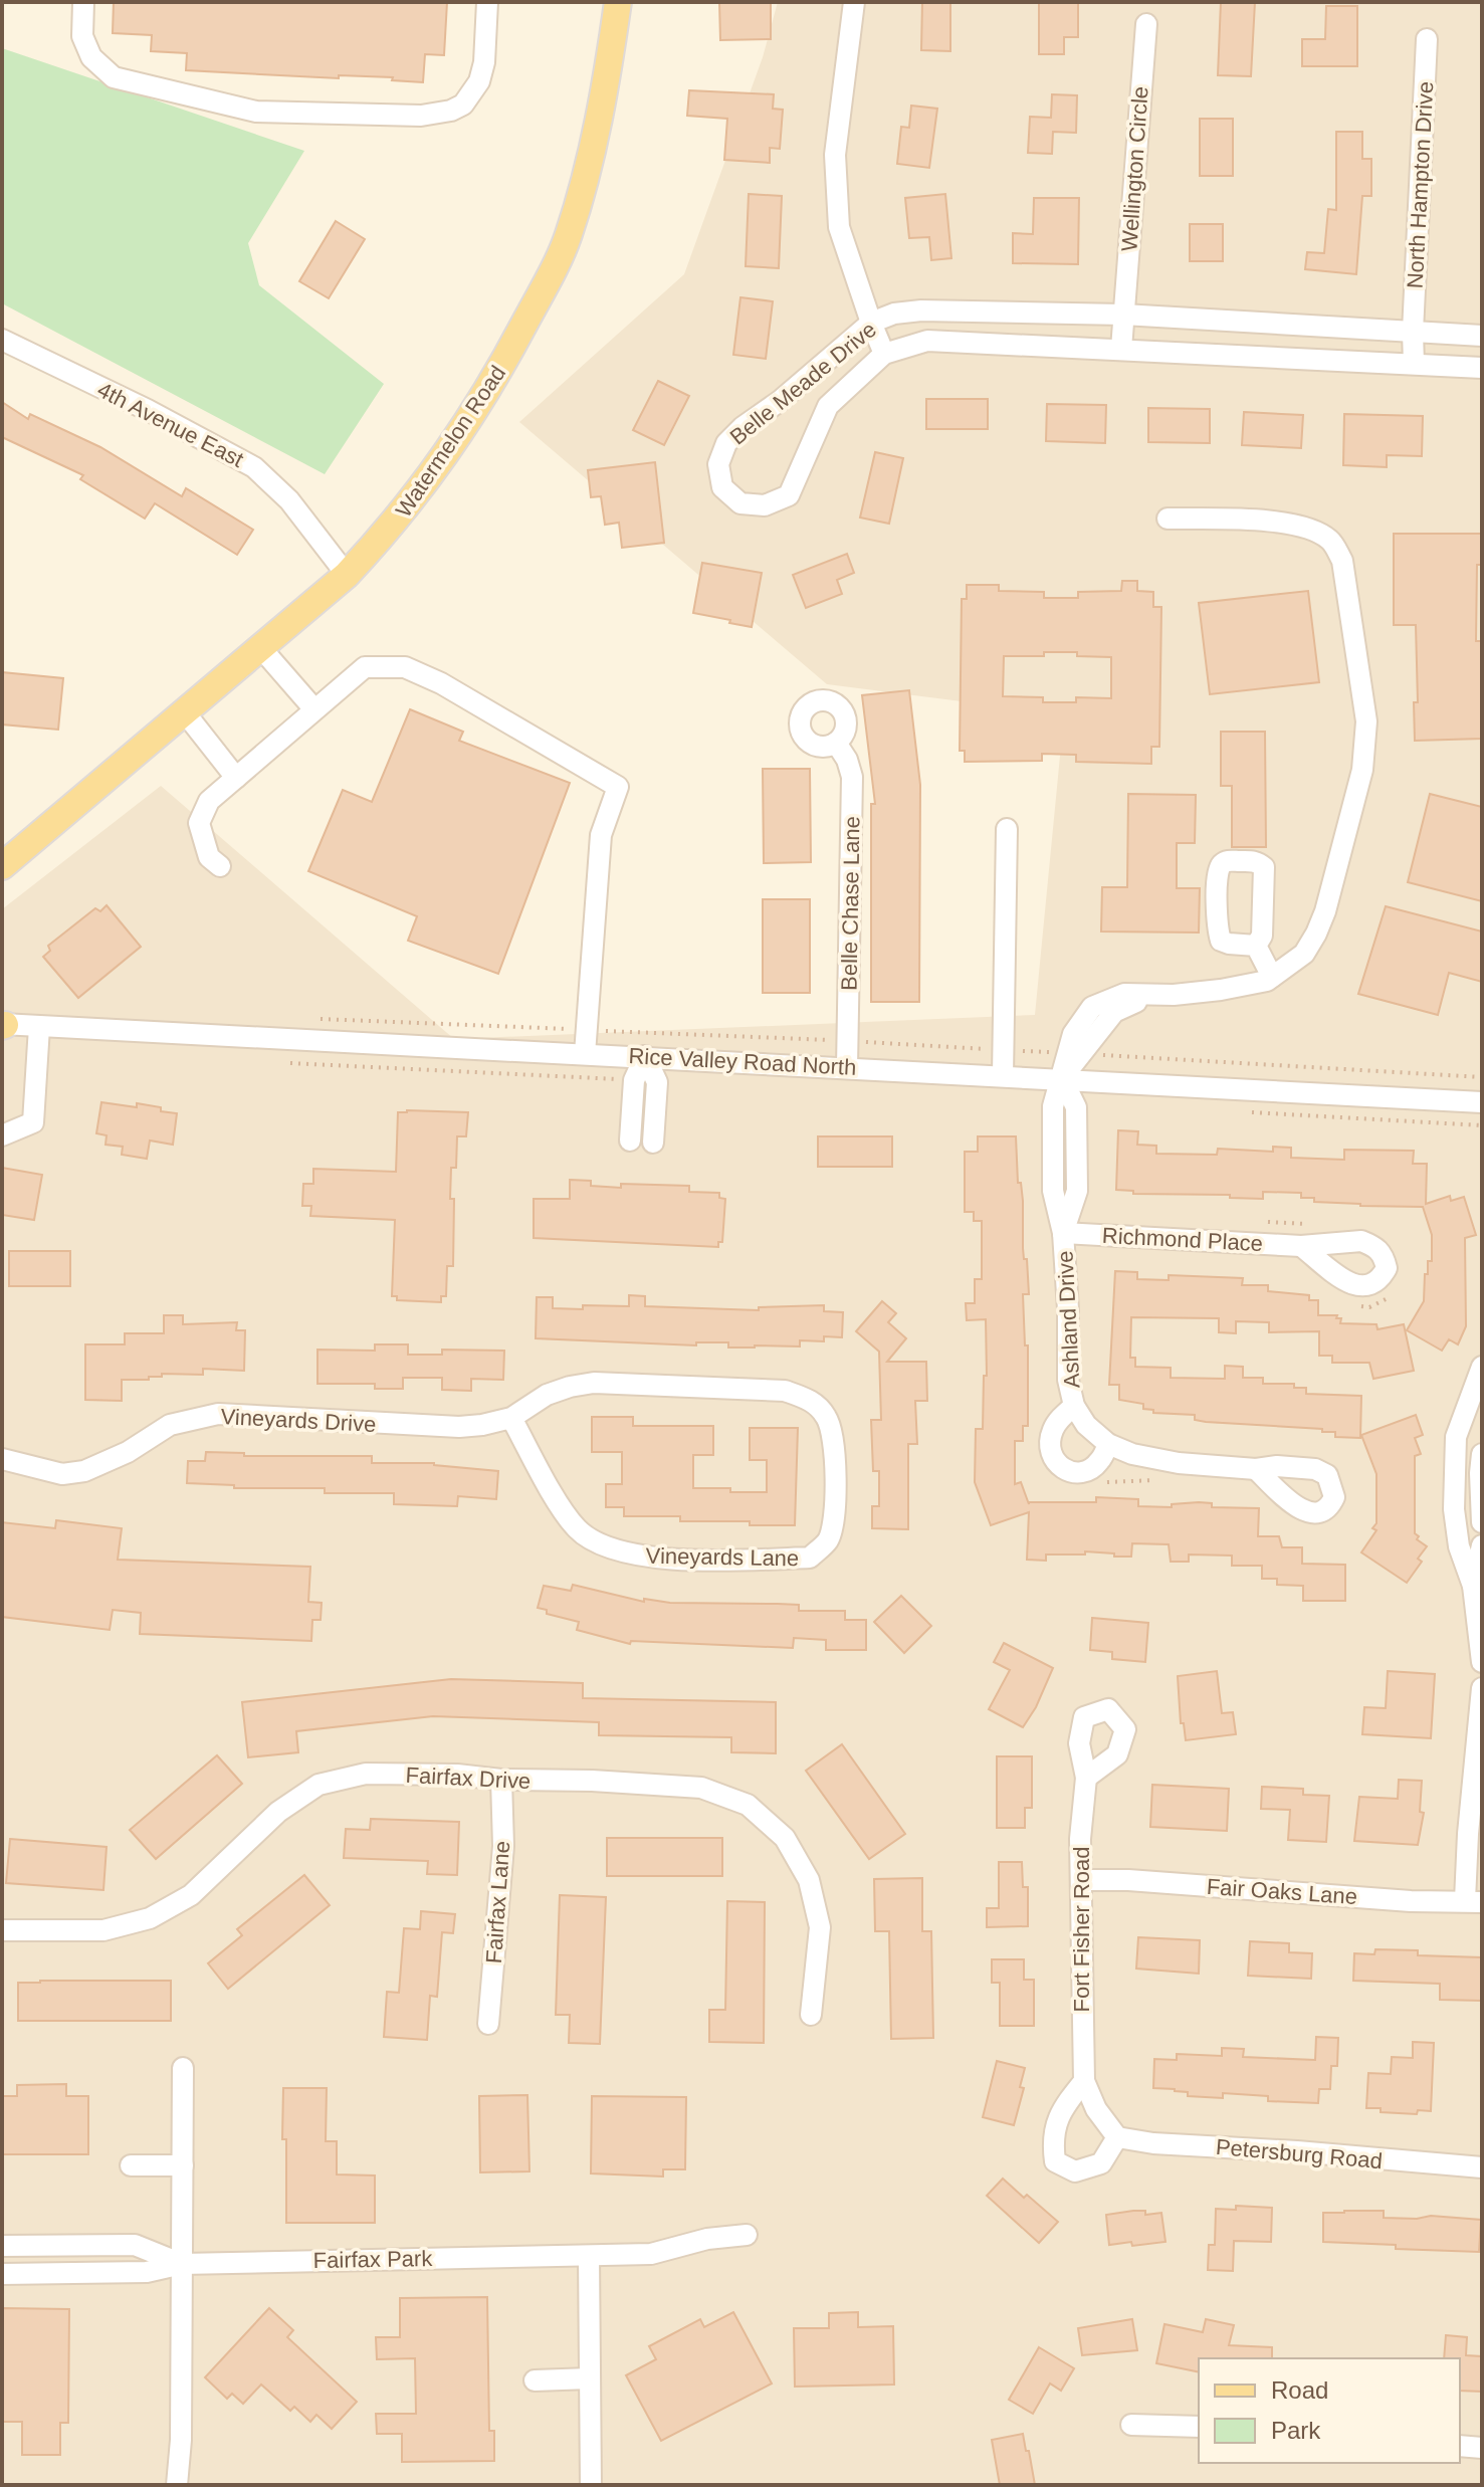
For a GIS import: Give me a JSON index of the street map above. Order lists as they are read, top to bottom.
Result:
{
  "streets": {
    "main road": ["Watermelon Road"],
    "street": [
      "Wellington Circle",
      "North Hampton Drive",
      "Belle Meade Drive",
      "4th Avenue East",
      "Belle Chase Lane",
      "Rice Valley Road North",
      "Richmond Place",
      "Ashland Drive",
      "Vineyards Drive",
      "Vineyards Lane",
      "Fairfax Drive",
      "Fair Oaks Lane",
      "Fairfax Lane",
      "Fort Fisher Road",
      "Petersburg Road",
      "Fairfax Park"
    ]
  },
  "crossings": [
    ["Wellington Circle", "Belle Meade Drive"],
    ["North Hampton Drive", "Belle Meade Drive"],
    ["4th Avenue East", "Watermelon Road"],
    ["Belle Chase Lane", "Rice Valley Road North"],
    ["Rice Valley Road North", "Ashland Drive"],
    ["Richmond Place", "Ashland Drive"],
    ["Vineyards Drive", "Vineyards Lane"],
    ["Fairfax Drive", "Fairfax Lane"],
    ["Fair Oaks Lane", "Fort Fisher Road"],
    ["Fort Fisher Road", "Petersburg Road"]
  ],
  "legend": ["Road", "Park"]
}
